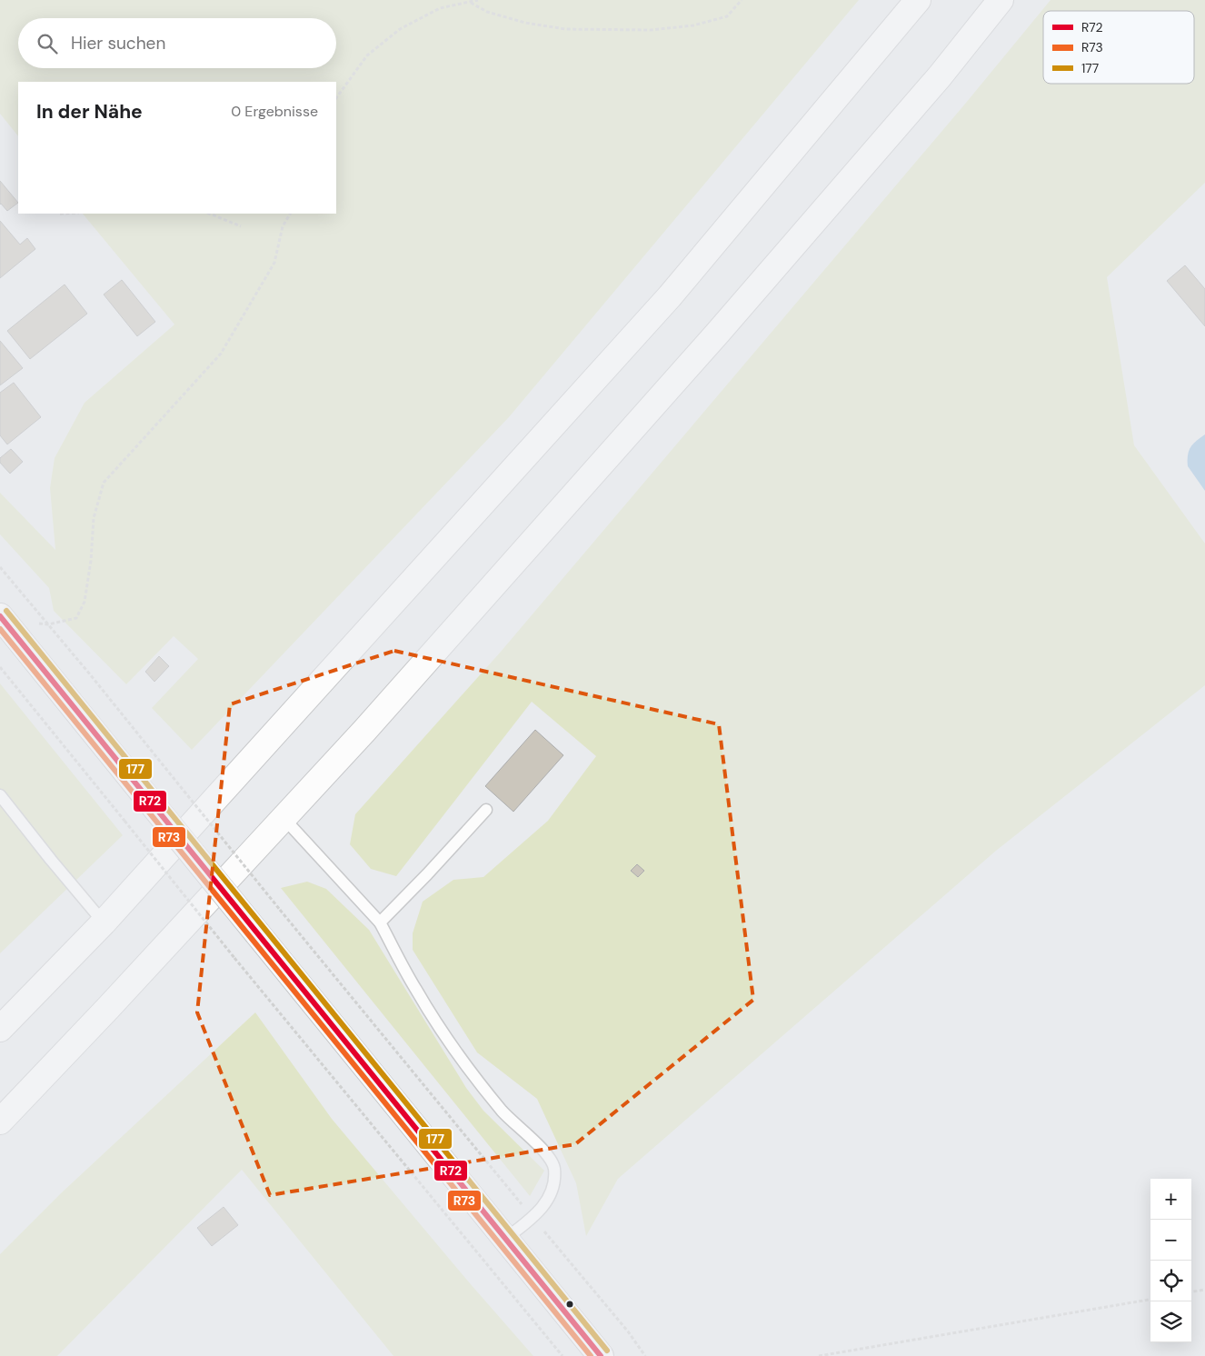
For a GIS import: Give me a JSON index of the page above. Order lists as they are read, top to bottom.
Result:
{
  "lines": ["transit line 177", "transit line R72", "transit line R73"],
  "legend": ["R72", "R73", "177"],
  "page": {
    "search": "Hier suchen",
    "heading": ["In der Nähe", "0 Ergebnisse"],
    "map_buttons": ["+", "−"]
  }
}
